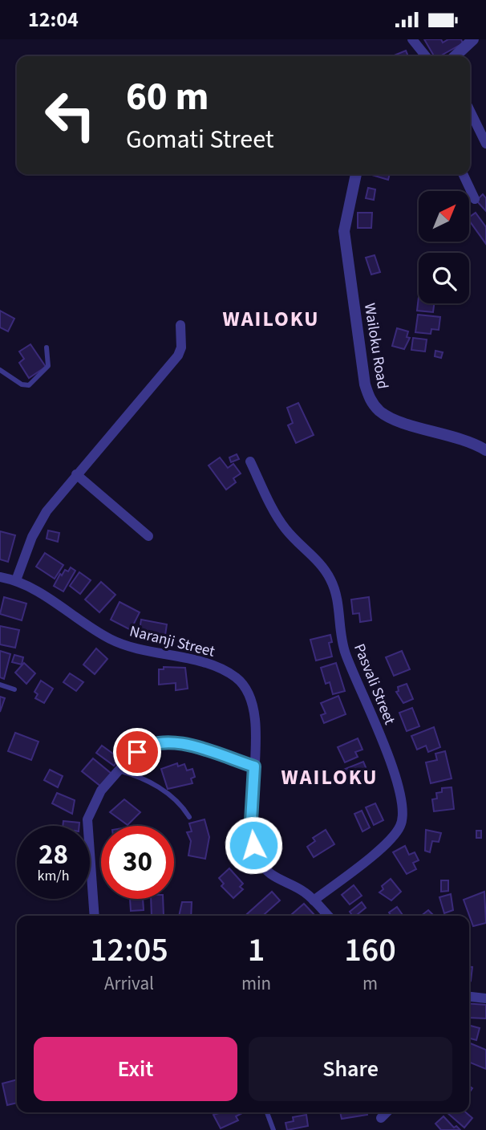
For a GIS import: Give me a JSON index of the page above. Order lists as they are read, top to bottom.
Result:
{
  "streets": {
    "street": ["Wailoku Road", "Naranji Street", "Pasvali Street"]
  },
  "crossings": [
    ["Naranji Street", "Pasvali Street"]
  ],
  "districts": ["WAILOKU", "WAILOKU"],
  "north": "top right",
  "page": {
    "status": "12:04",
    "turn": ["60 m", "Gomati Street"],
    "speed": "28 km/h",
    "limit": "30",
    "eta": [
      "12:05",
      "Arrival",
      "1",
      "min",
      "160",
      "m"
    ],
    "buttons": ["Exit", "Share"]
  }
}
